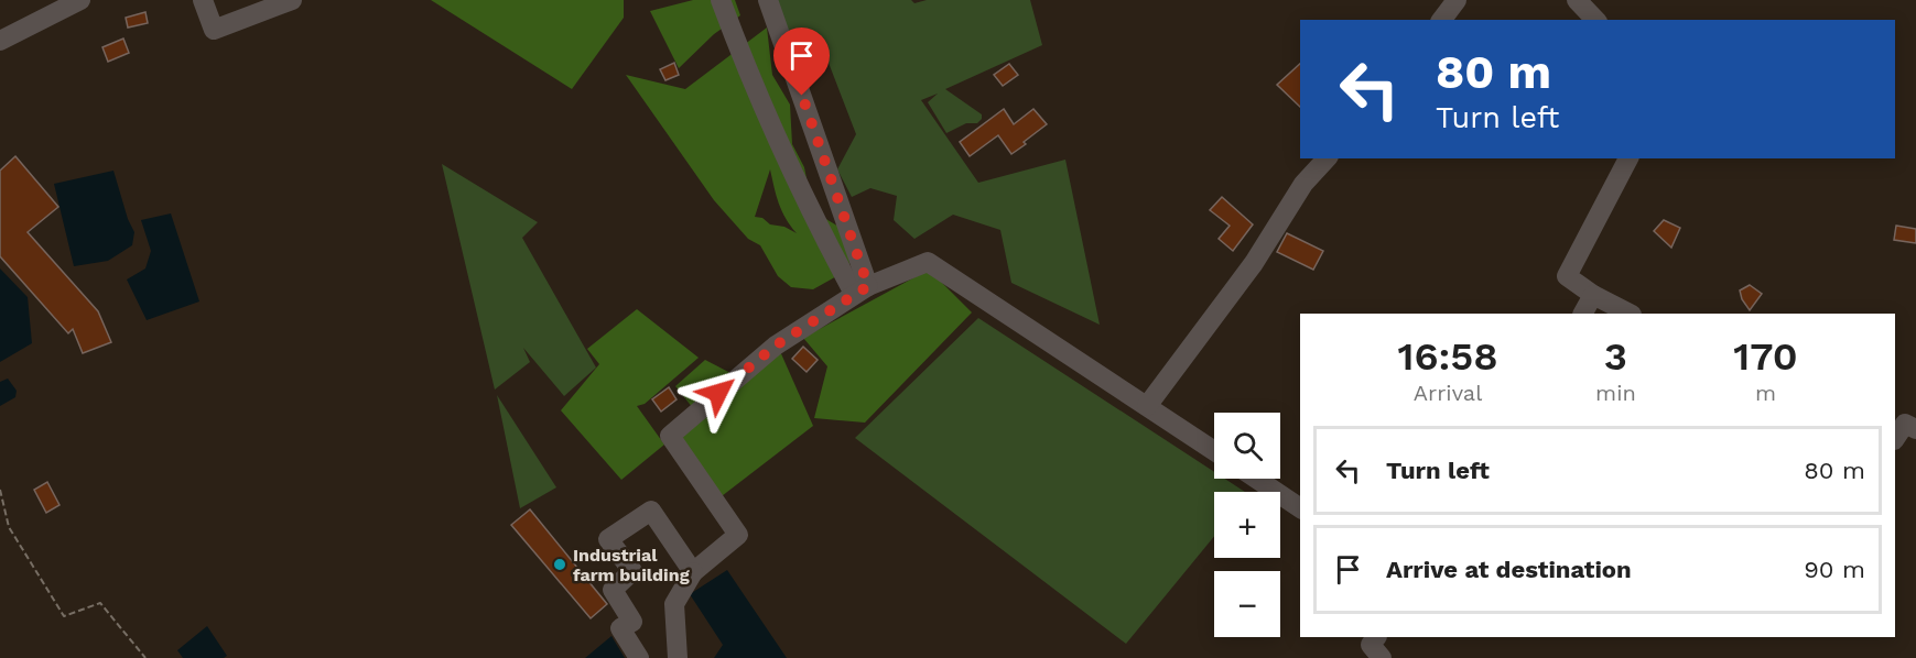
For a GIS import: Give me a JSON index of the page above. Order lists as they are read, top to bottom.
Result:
{
  "places": ["Industrial farm building"],
  "page": {
    "turn": ["80 m", "Turn left"],
    "eta": [
      "16:58",
      "Arrival",
      "3",
      "min",
      "170",
      "m"
    ],
    "map_buttons": ["+", "−"],
    "list": [
      {
        "name": "Turn left",
        "value": "80 m"
      },
      {
        "name": "Arrive at destination",
        "value": "90 m"
      }
    ]
  }
}
